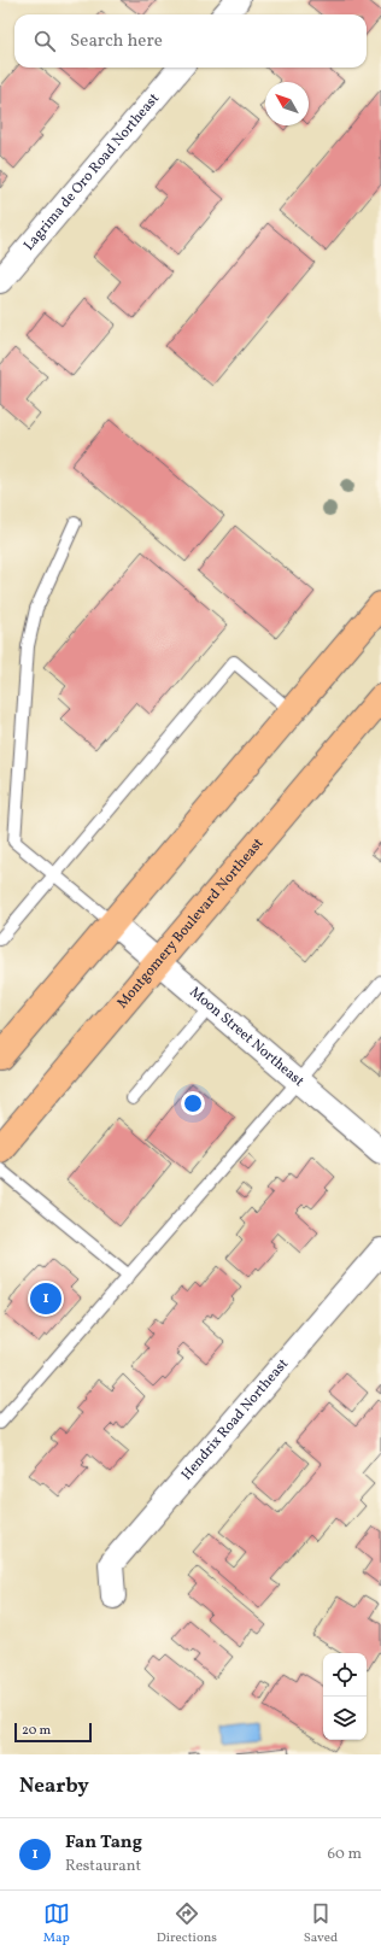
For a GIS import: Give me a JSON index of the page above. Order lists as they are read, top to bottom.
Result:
{
  "streets": {
    "main road": ["Montgomery Boulevard Northeast"],
    "street": ["Lagrima de Oro Road Northeast", "Moon Street Northeast", "Hendrix Road Northeast"]
  },
  "crossings": [
    ["Montgomery Boulevard Northeast", "Moon Street Northeast"]
  ],
  "scale_bar": "20 m",
  "north": "top left",
  "page": {
    "search": "Search here",
    "pins": "1",
    "scale": "20 m",
    "heading": "Nearby",
    "list": [
      {
        "mark": "1",
        "name": "Fan Tang",
        "note": "Restaurant",
        "value": "60 m"
      }
    ],
    "nav": ["Map", "Directions", "Saved"]
  }
}
